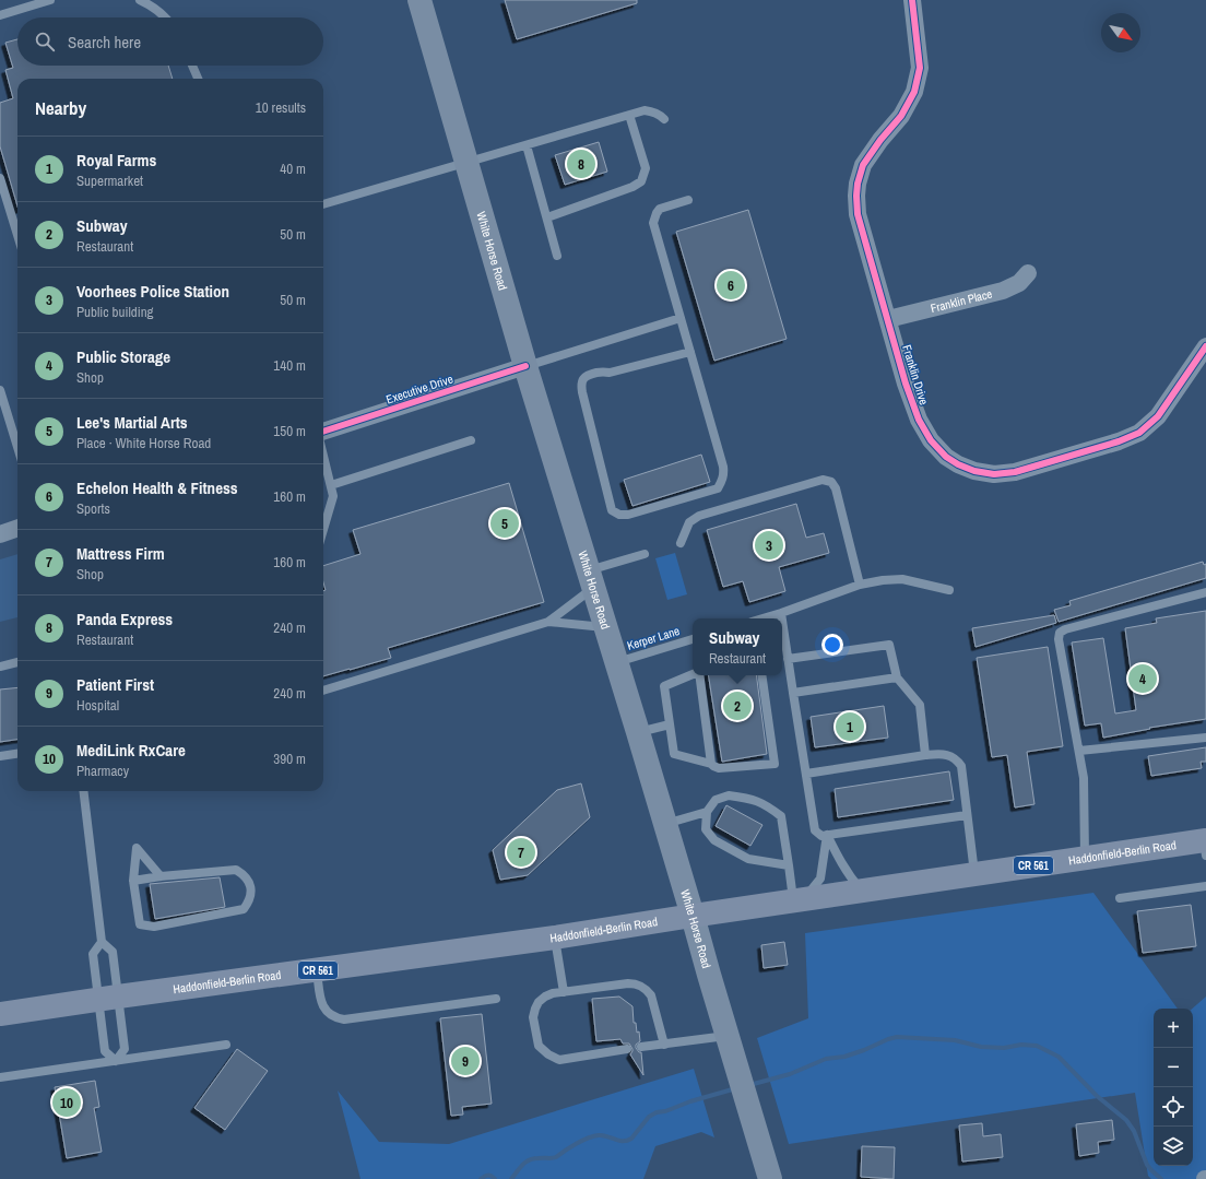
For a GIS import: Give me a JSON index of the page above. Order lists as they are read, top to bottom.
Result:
{
  "streets": {
    "main road": ["White Horse Road", "Haddonfield-Berlin Road", "CR 561"],
    "street": ["Franklin Place", "Franklin Drive", "Executive Drive"],
    "lane": ["Kerper Lane"]
  },
  "crossings": [
    ["White Horse Road", "Executive Drive"],
    ["White Horse Road", "Kerper Lane"],
    ["White Horse Road", "Haddonfield-Berlin Road"],
    ["Franklin Place", "Franklin Drive"]
  ],
  "north": "bottom right",
  "page": {
    "search": "Search here",
    "heading": ["Nearby", "10 results"],
    "list": [
      {
        "mark": "1",
        "name": "Royal Farms",
        "note": "Supermarket",
        "value": "40 m"
      },
      {
        "mark": "2",
        "name": "Subway",
        "note": "Restaurant",
        "value": "50 m"
      },
      {
        "mark": "3",
        "name": "Voorhees Police Station",
        "note": "Public building",
        "value": "50 m"
      },
      {
        "mark": "4",
        "name": "Public Storage",
        "note": "Shop",
        "value": "140 m"
      },
      {
        "mark": "5",
        "name": "Lee's Martial Arts",
        "note": "Place · White Horse Road",
        "value": "150 m"
      },
      {
        "mark": "6",
        "name": "Echelon Health & Fitness",
        "note": "Sports",
        "value": "160 m"
      },
      {
        "mark": "7",
        "name": "Mattress Firm",
        "note": "Shop",
        "value": "160 m"
      },
      {
        "mark": "8",
        "name": "Panda Express",
        "note": "Restaurant",
        "value": "240 m"
      },
      {
        "mark": "9",
        "name": "Patient First",
        "note": "Hospital",
        "value": "240 m"
      },
      {
        "mark": "10",
        "name": "MediLink RxCare",
        "note": "Pharmacy",
        "value": "390 m"
      }
    ],
    "pins": [
      "8",
      "6",
      "5",
      "3",
      "4",
      "2",
      "1",
      "7",
      "9",
      "10"
    ],
    "popup": ["Subway", "Restaurant"],
    "map_buttons": ["+", "−"]
  }
}
